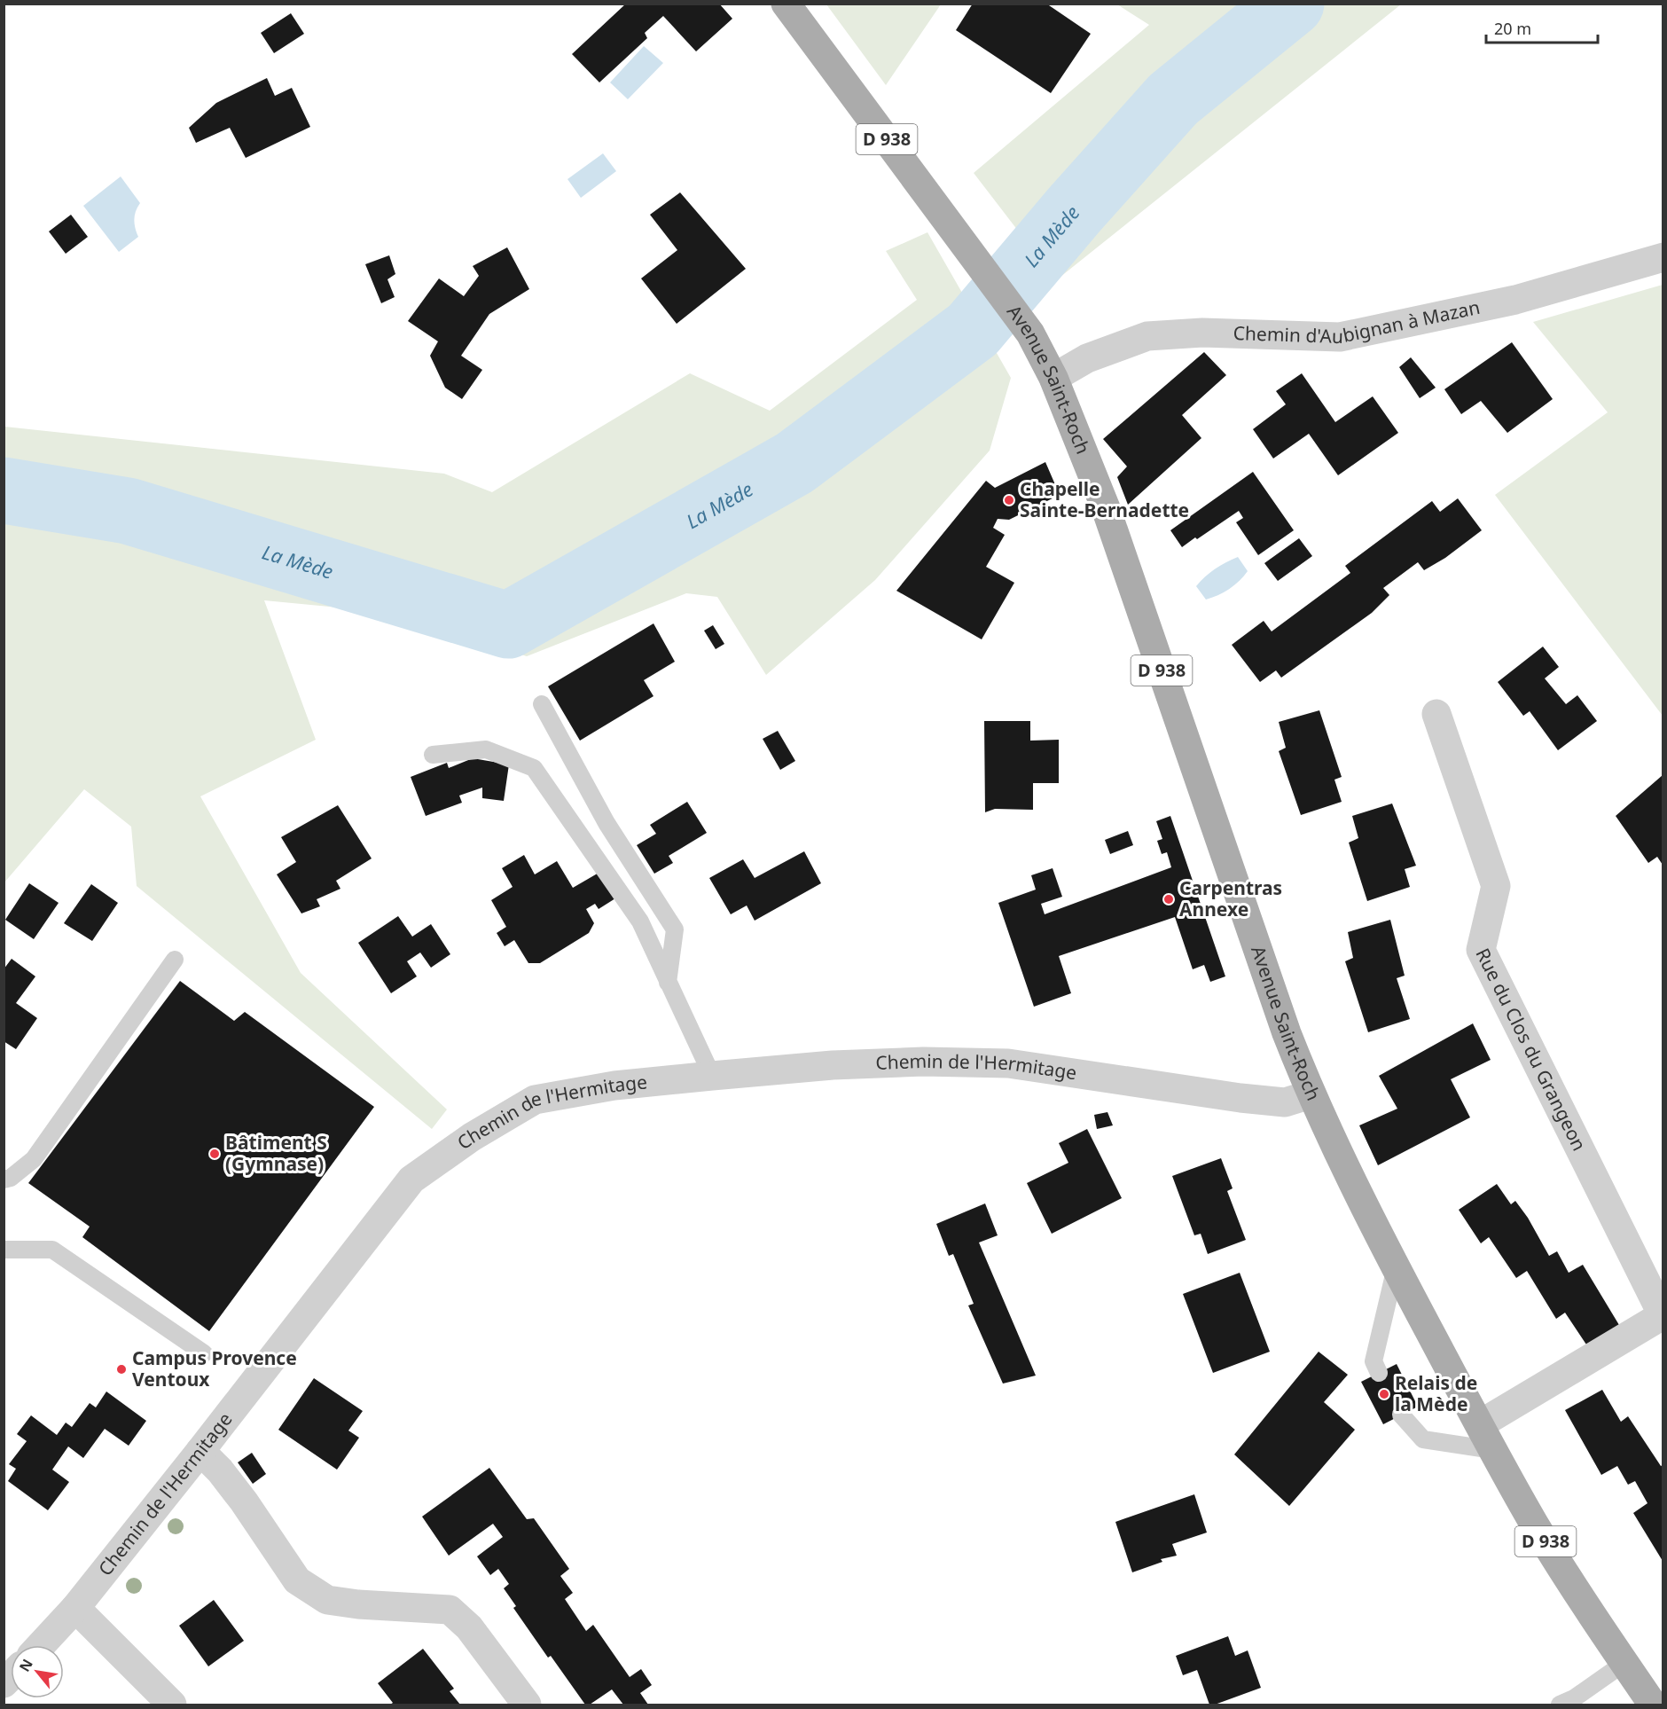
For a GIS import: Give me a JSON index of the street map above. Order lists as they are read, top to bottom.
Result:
{
  "streets": {
    "main road": ["D 938", "Avenue Saint-Roch"],
    "street": ["Chemin d'Aubignan à Mazan", "Rue du Clos du Grangeon", "Chemin de l'Hermitage"]
  },
  "crossings": [
    ["Chemin d'Aubignan à Mazan", "Avenue Saint-Roch"],
    ["Avenue Saint-Roch", "Rue du Clos du Grangeon"],
    ["Avenue Saint-Roch", "Chemin de l'Hermitage"]
  ],
  "water": ["La Mède"],
  "places": [
    "Chapelle Sainte-Bernadette",
    "Carpentras Annexe",
    "Bâtiment S (Gymnase)",
    "Campus Provence Ventoux",
    "Relais de la Mède"
  ],
  "scale_bar": "20 m",
  "north": "top left"
}
